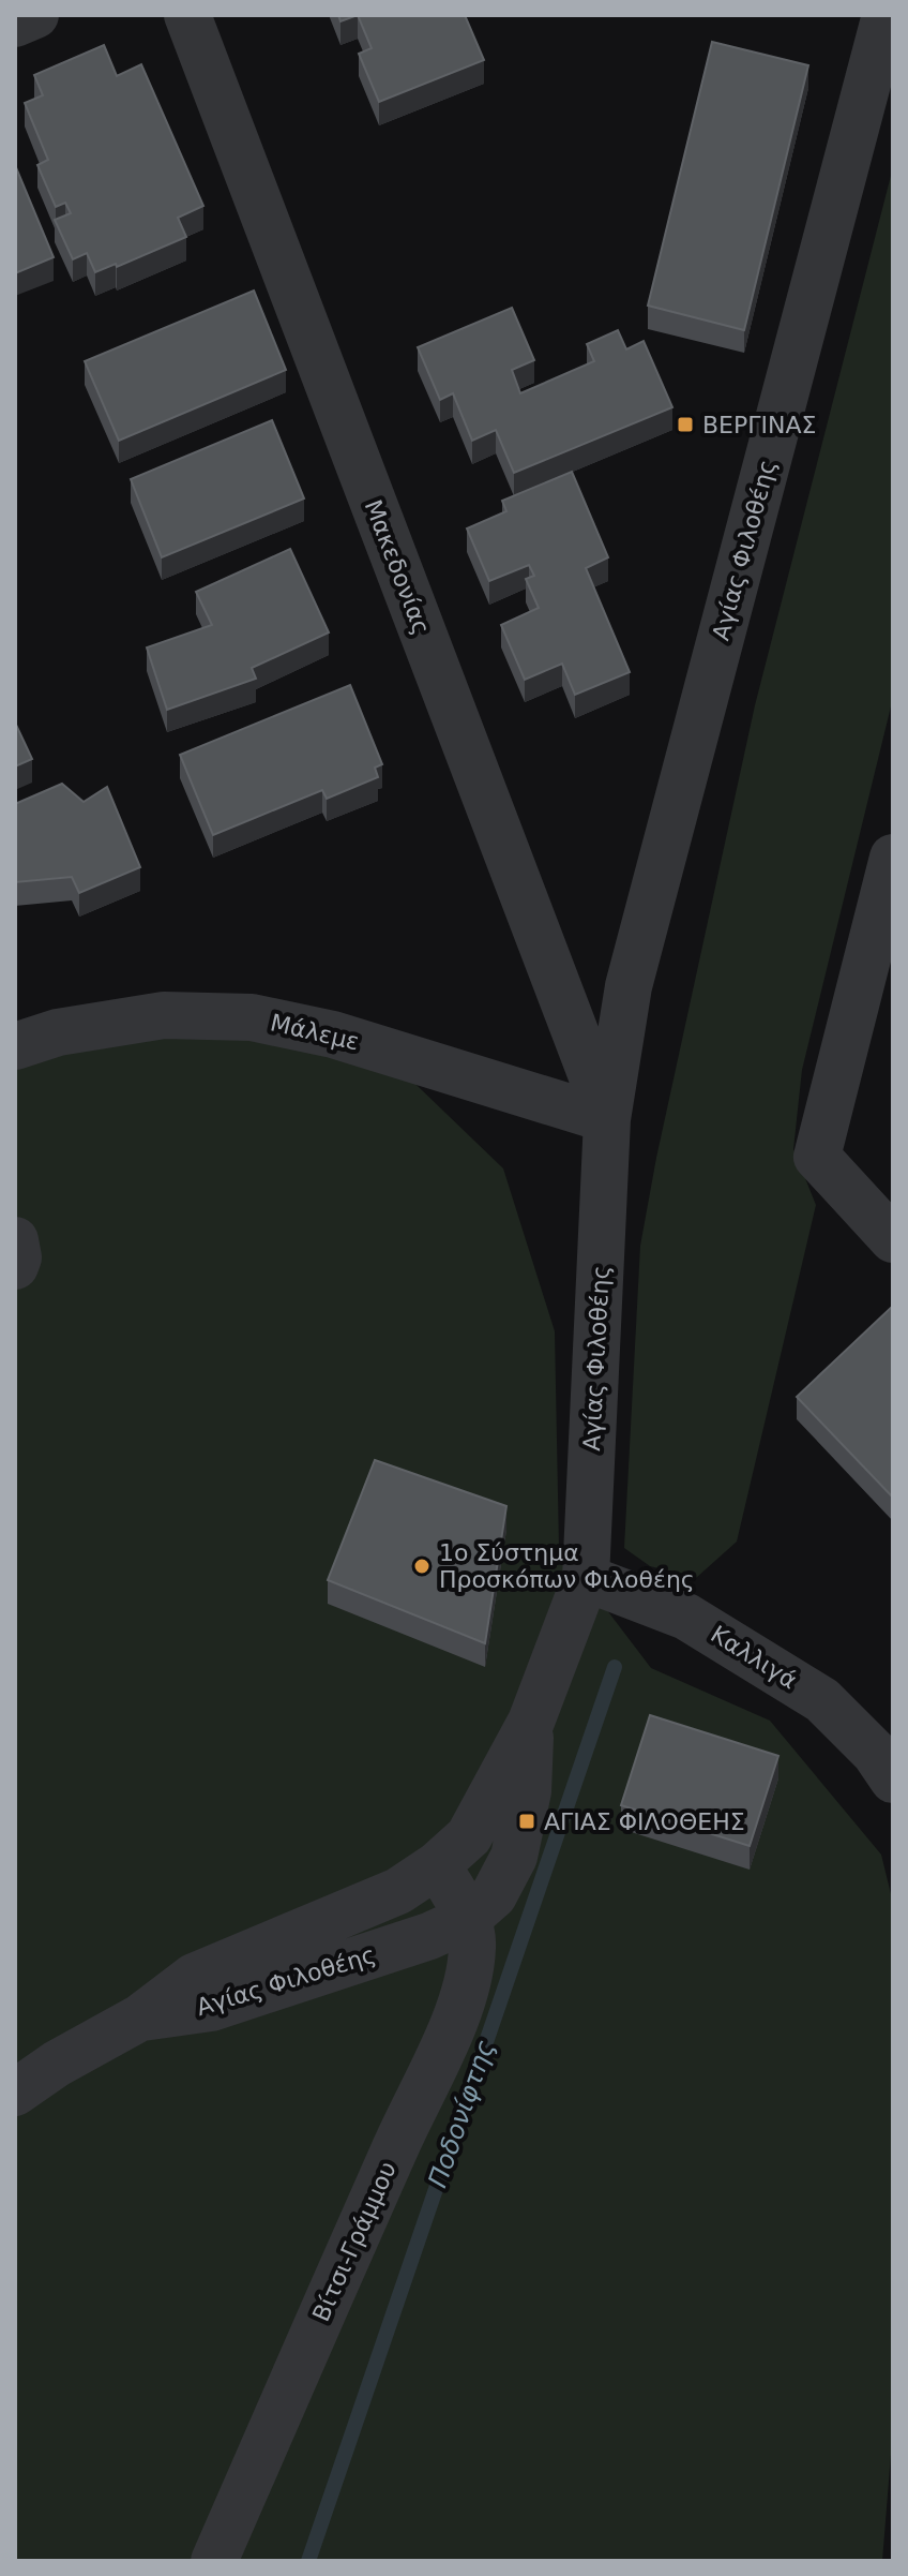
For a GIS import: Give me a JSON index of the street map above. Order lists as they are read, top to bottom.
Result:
{
  "streets": {
    "street": [
      "Αγίας Φιλοθέης",
      "Μακεδονίας",
      "Μάλεμε",
      "Καλλιγά",
      "Βίτσι-Γράμμου"
    ]
  },
  "crossings": [
    ["Αγίας Φιλοθέης", "Μακεδονίας"],
    ["Αγίας Φιλοθέης", "Μάλεμε"],
    ["Αγίας Φιλοθέης", "Καλλιγά"],
    ["Αγίας Φιλοθέης", "Βίτσι-Γράμμου"],
    ["Μακεδονίας", "Μάλεμε"]
  ],
  "water": ["Ποδονίφτης"],
  "places": {
    "transit": ["ΒΕΡΓΙΝΑΣ", "ΑΓΙΑΣ ΦΙΛΟΘΕΗΣ"],
    "other": ["1ο Σύστημα Προσκόπων Φιλοθέης"]
  }
}
